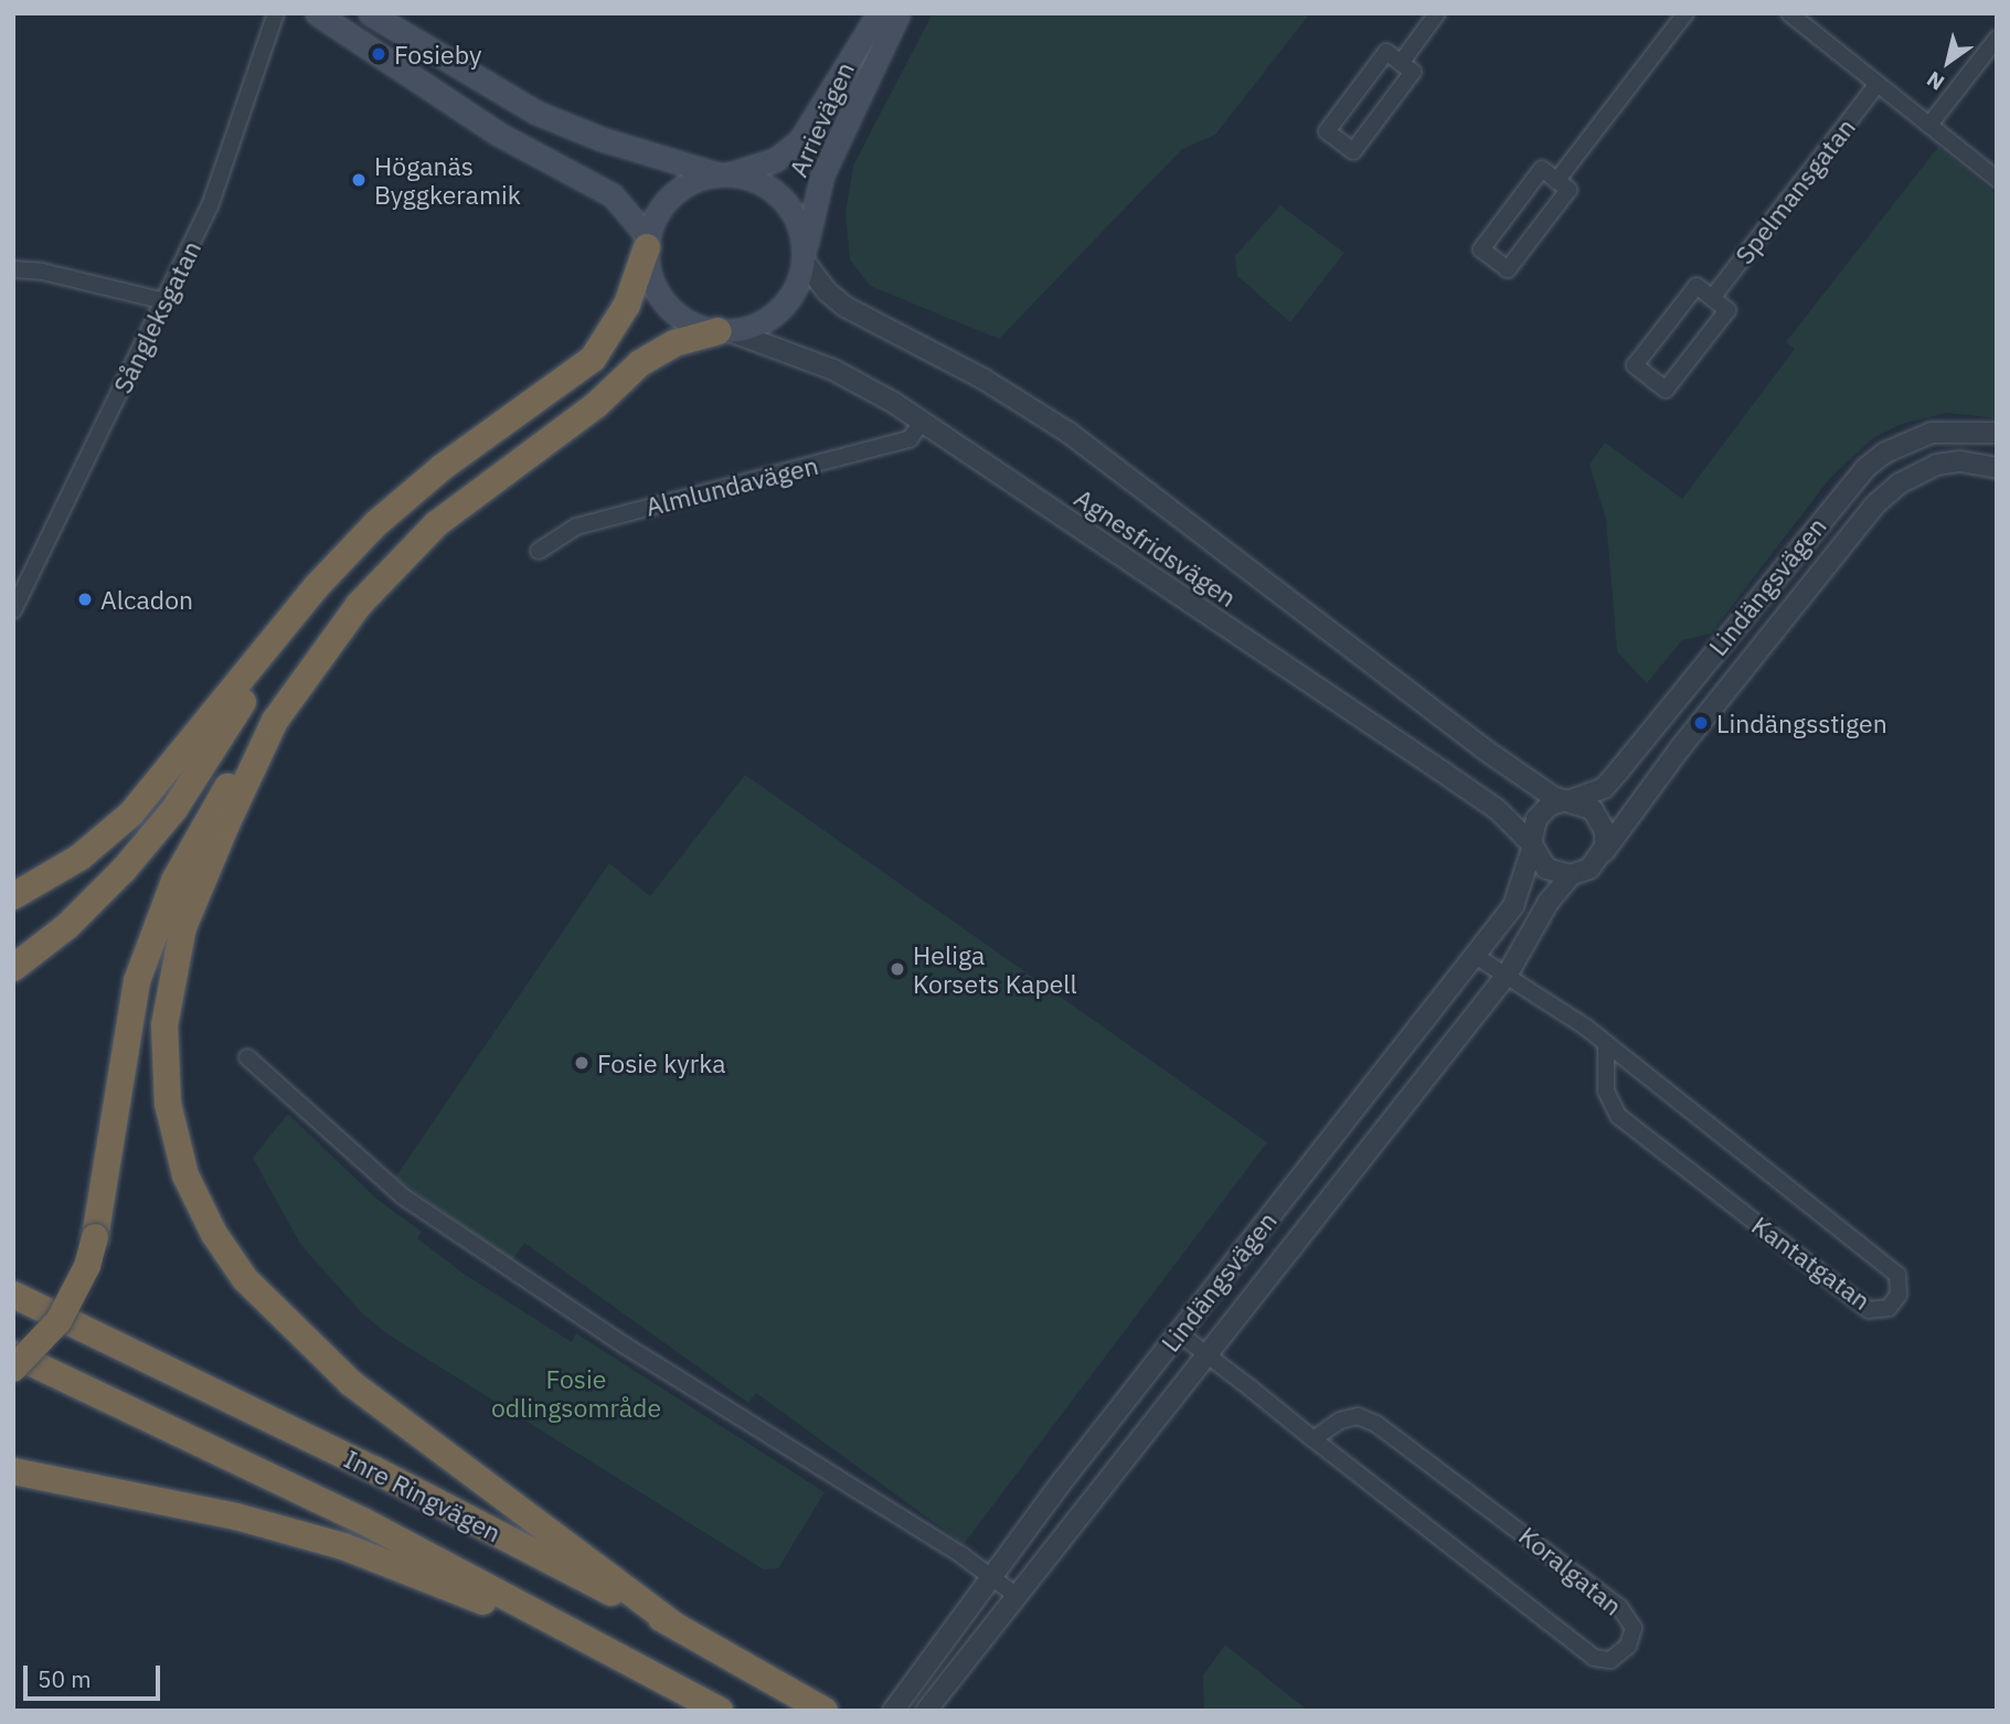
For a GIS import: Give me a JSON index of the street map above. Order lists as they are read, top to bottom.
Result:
{
  "streets": {
    "highway": ["Inre Ringvägen"],
    "main road": ["Arrievägen"],
    "street": [
      "Spelmansgatan",
      "Sångleksgatan",
      "Almlundavägen",
      "Agnesfridsvägen",
      "Lindängsvägen",
      "Kantatgatan",
      "Koralgatan"
    ]
  },
  "crossings": [
    ["Arrievägen", "Agnesfridsvägen"],
    ["Almlundavägen", "Agnesfridsvägen"],
    ["Agnesfridsvägen", "Lindängsvägen"],
    ["Lindängsvägen", "Kantatgatan"],
    ["Lindängsvägen", "Koralgatan"]
  ],
  "parks": ["Fosie odlingsområde"],
  "places": [
    "Fosieby",
    "Höganäs Byggkeramik",
    "Alcadon",
    "Lindängsstigen",
    "Heliga Korsets Kapell",
    "Fosie kyrka"
  ],
  "scale_bar": "50 m",
  "north": "bottom left"
}
